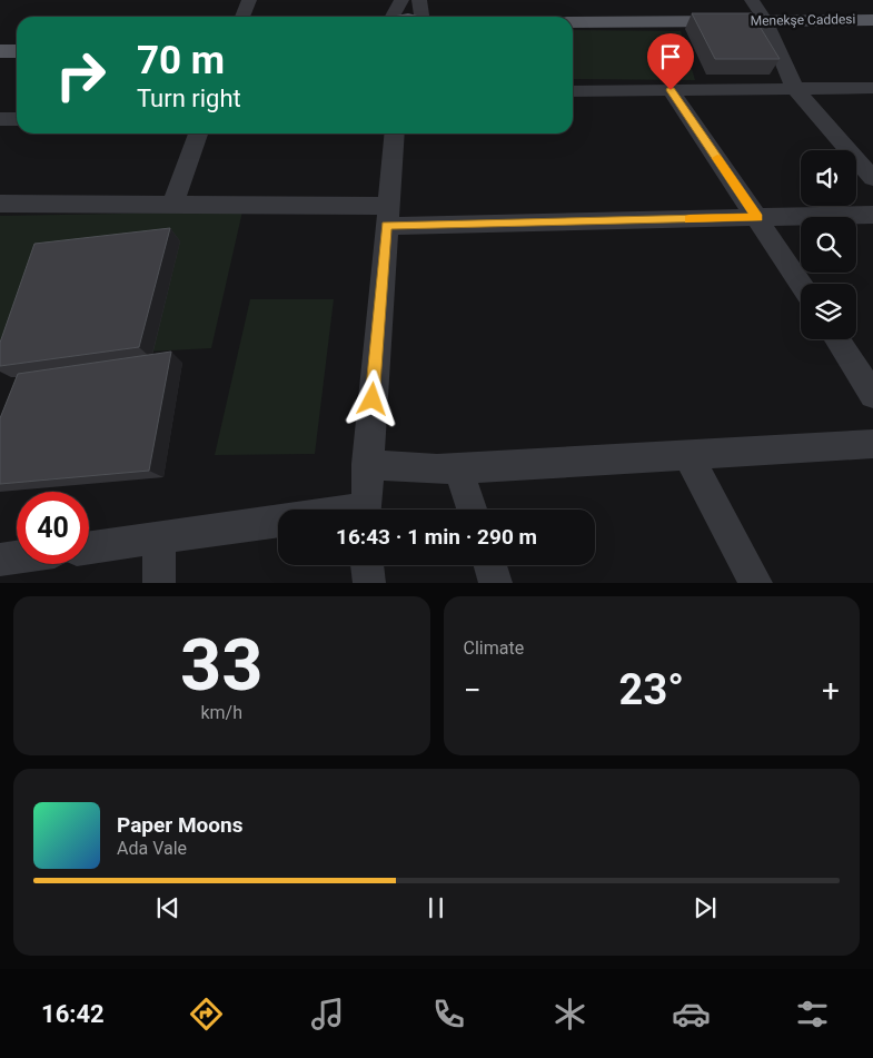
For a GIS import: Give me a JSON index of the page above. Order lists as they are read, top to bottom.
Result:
{
  "streets": {
    "main road": ["Menekşe Caddesi"]
  },
  "page": {
    "turn": ["70 m", "Turn right"],
    "limit": "40",
    "trip": "16:43 · 1 min · 290 m",
    "tile": [
      ["33", "km/h"],
      "Climate"
    ],
    "heat": ["−", "23°", "+"],
    "song": ["Paper Moons", "Ada Vale"],
    "tabs": "16:42"
  }
}
